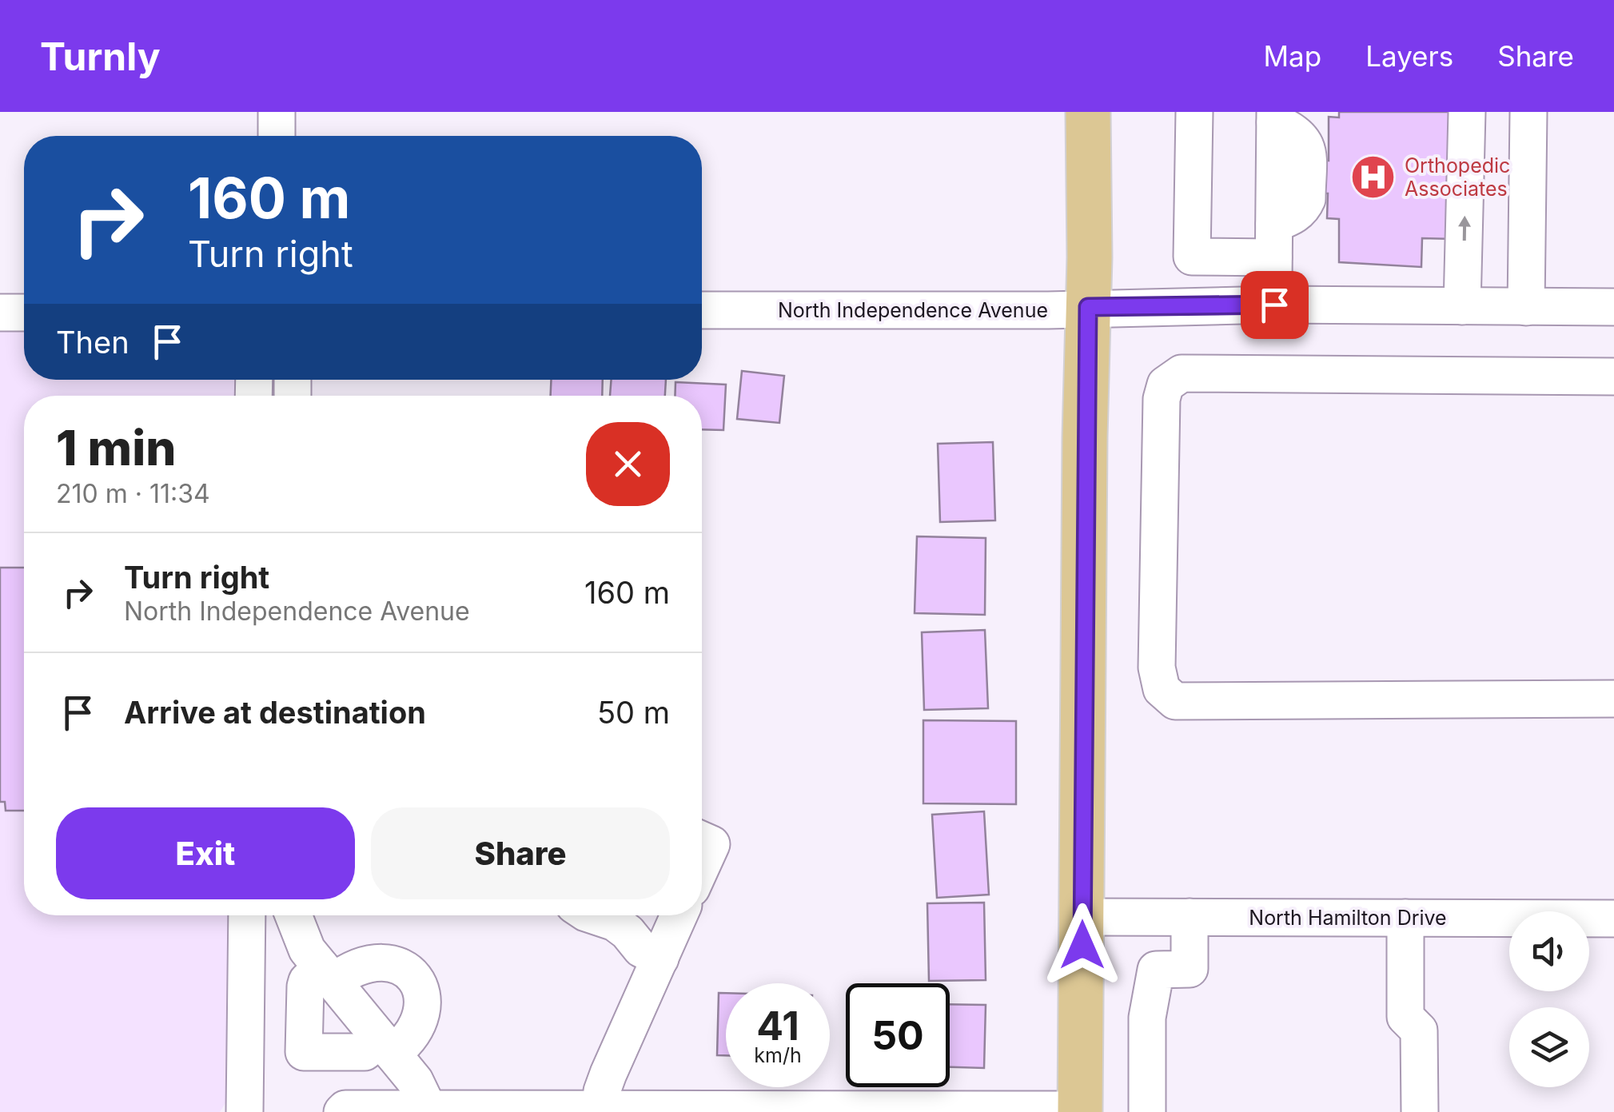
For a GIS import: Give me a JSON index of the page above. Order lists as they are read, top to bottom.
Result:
{
  "streets": {
    "street": ["North Independence Avenue", "North Hamilton Drive"]
  },
  "places": {
    "hospital": ["Orthopedic Associates"]
  },
  "page": {
    "header": "Turnly",
    "nav": ["Map", "Layers", "Share"],
    "turn": ["160 m", "Turn right"],
    "then": "Then",
    "heading": ["1 min", "210 m · 11:34"],
    "list": [
      {
        "name": "Turn right",
        "note": "North Independence Avenue",
        "value": "160 m"
      },
      {
        "name": "Arrive at destination",
        "value": "50 m"
      }
    ],
    "buttons": ["Exit", "Share"],
    "speed": "41 km/h",
    "limit": "50"
  }
}
